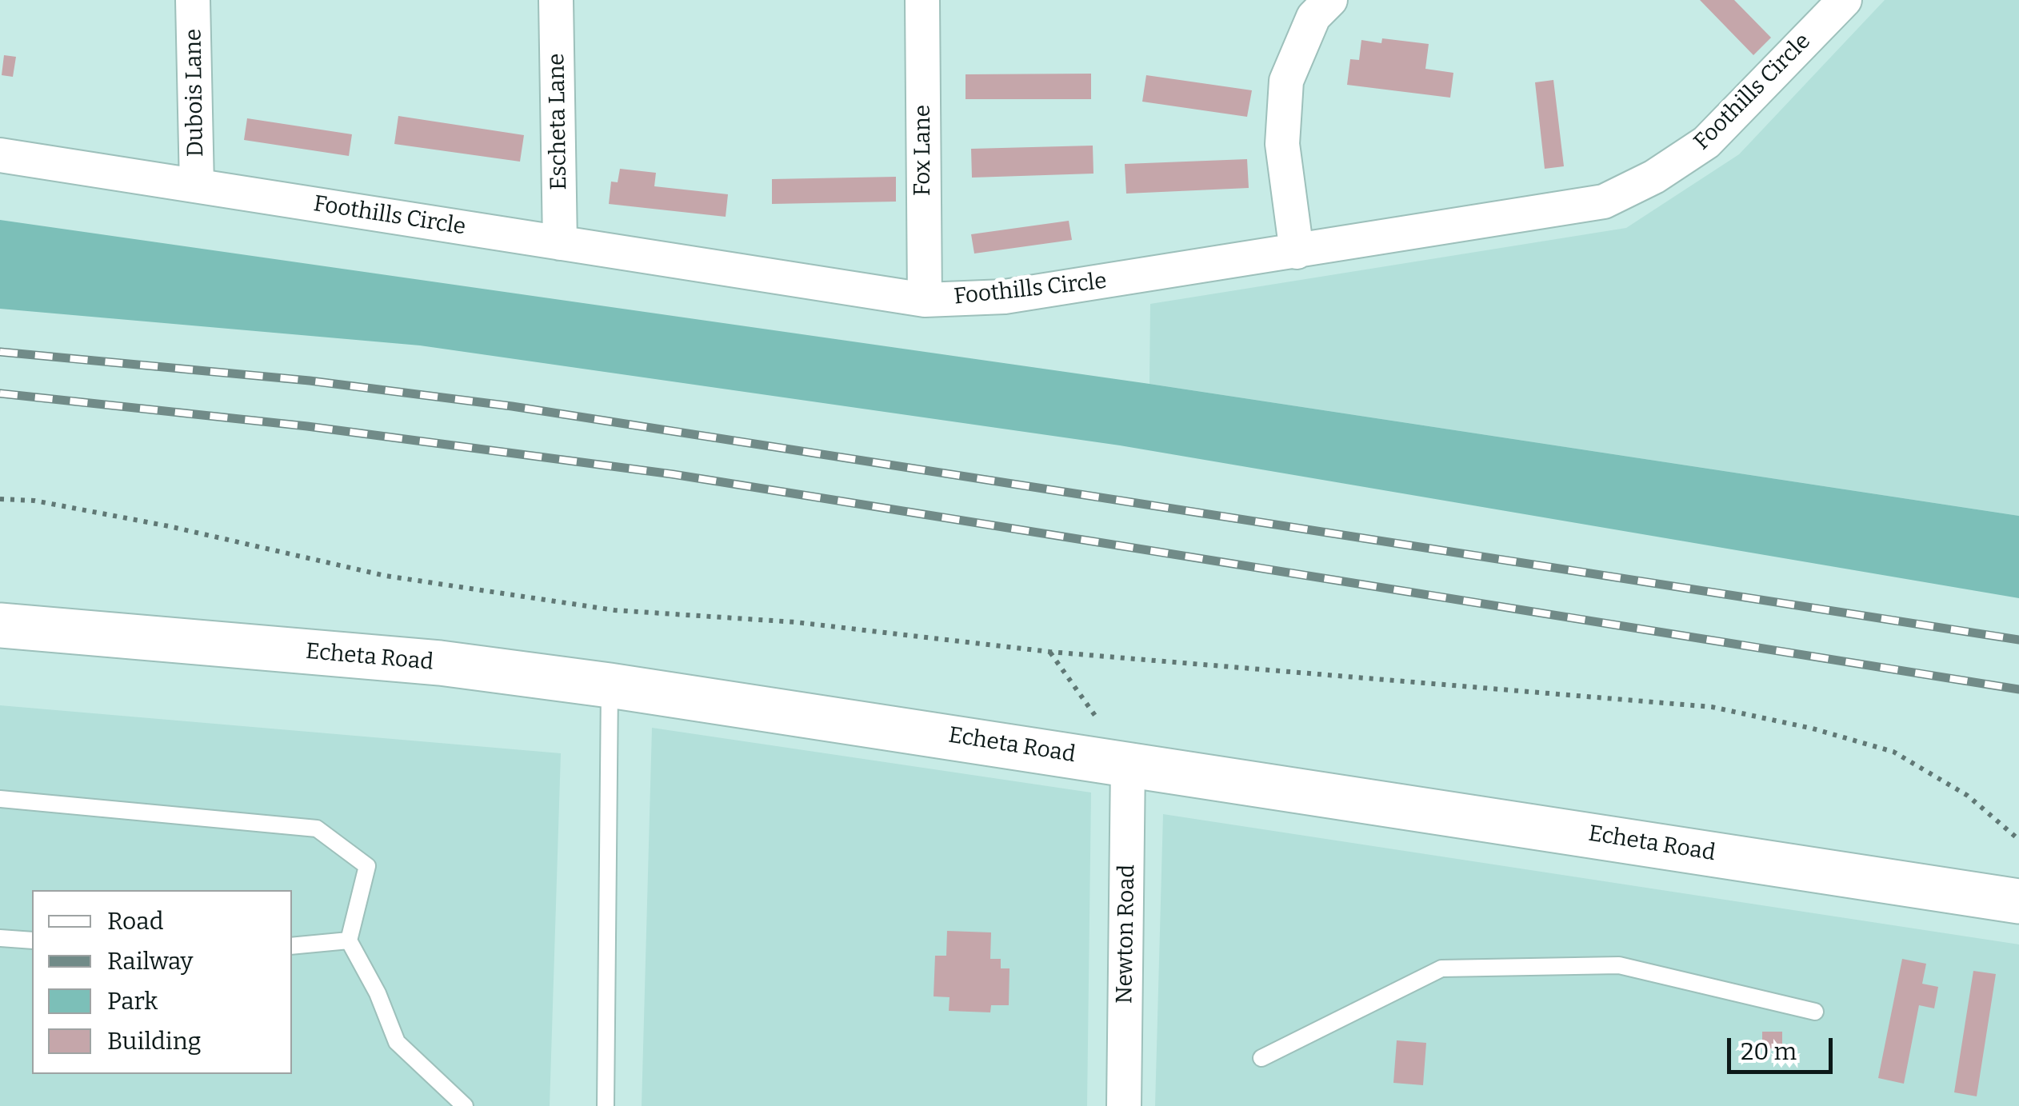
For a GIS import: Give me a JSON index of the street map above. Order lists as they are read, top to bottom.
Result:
{
  "streets": {
    "street": [
      "Foothills Circle",
      "Dubois Lane",
      "Escheta Lane",
      "Fox Lane",
      "Echeta Road",
      "Newton Road"
    ]
  },
  "crossings": [
    ["Foothills Circle", "Dubois Lane"],
    ["Foothills Circle", "Escheta Lane"],
    ["Foothills Circle", "Fox Lane"],
    ["Echeta Road", "Newton Road"]
  ],
  "legend": [
    "Road",
    "Railway",
    "Park",
    "Building"
  ],
  "scale_bar": "20 m"
}
